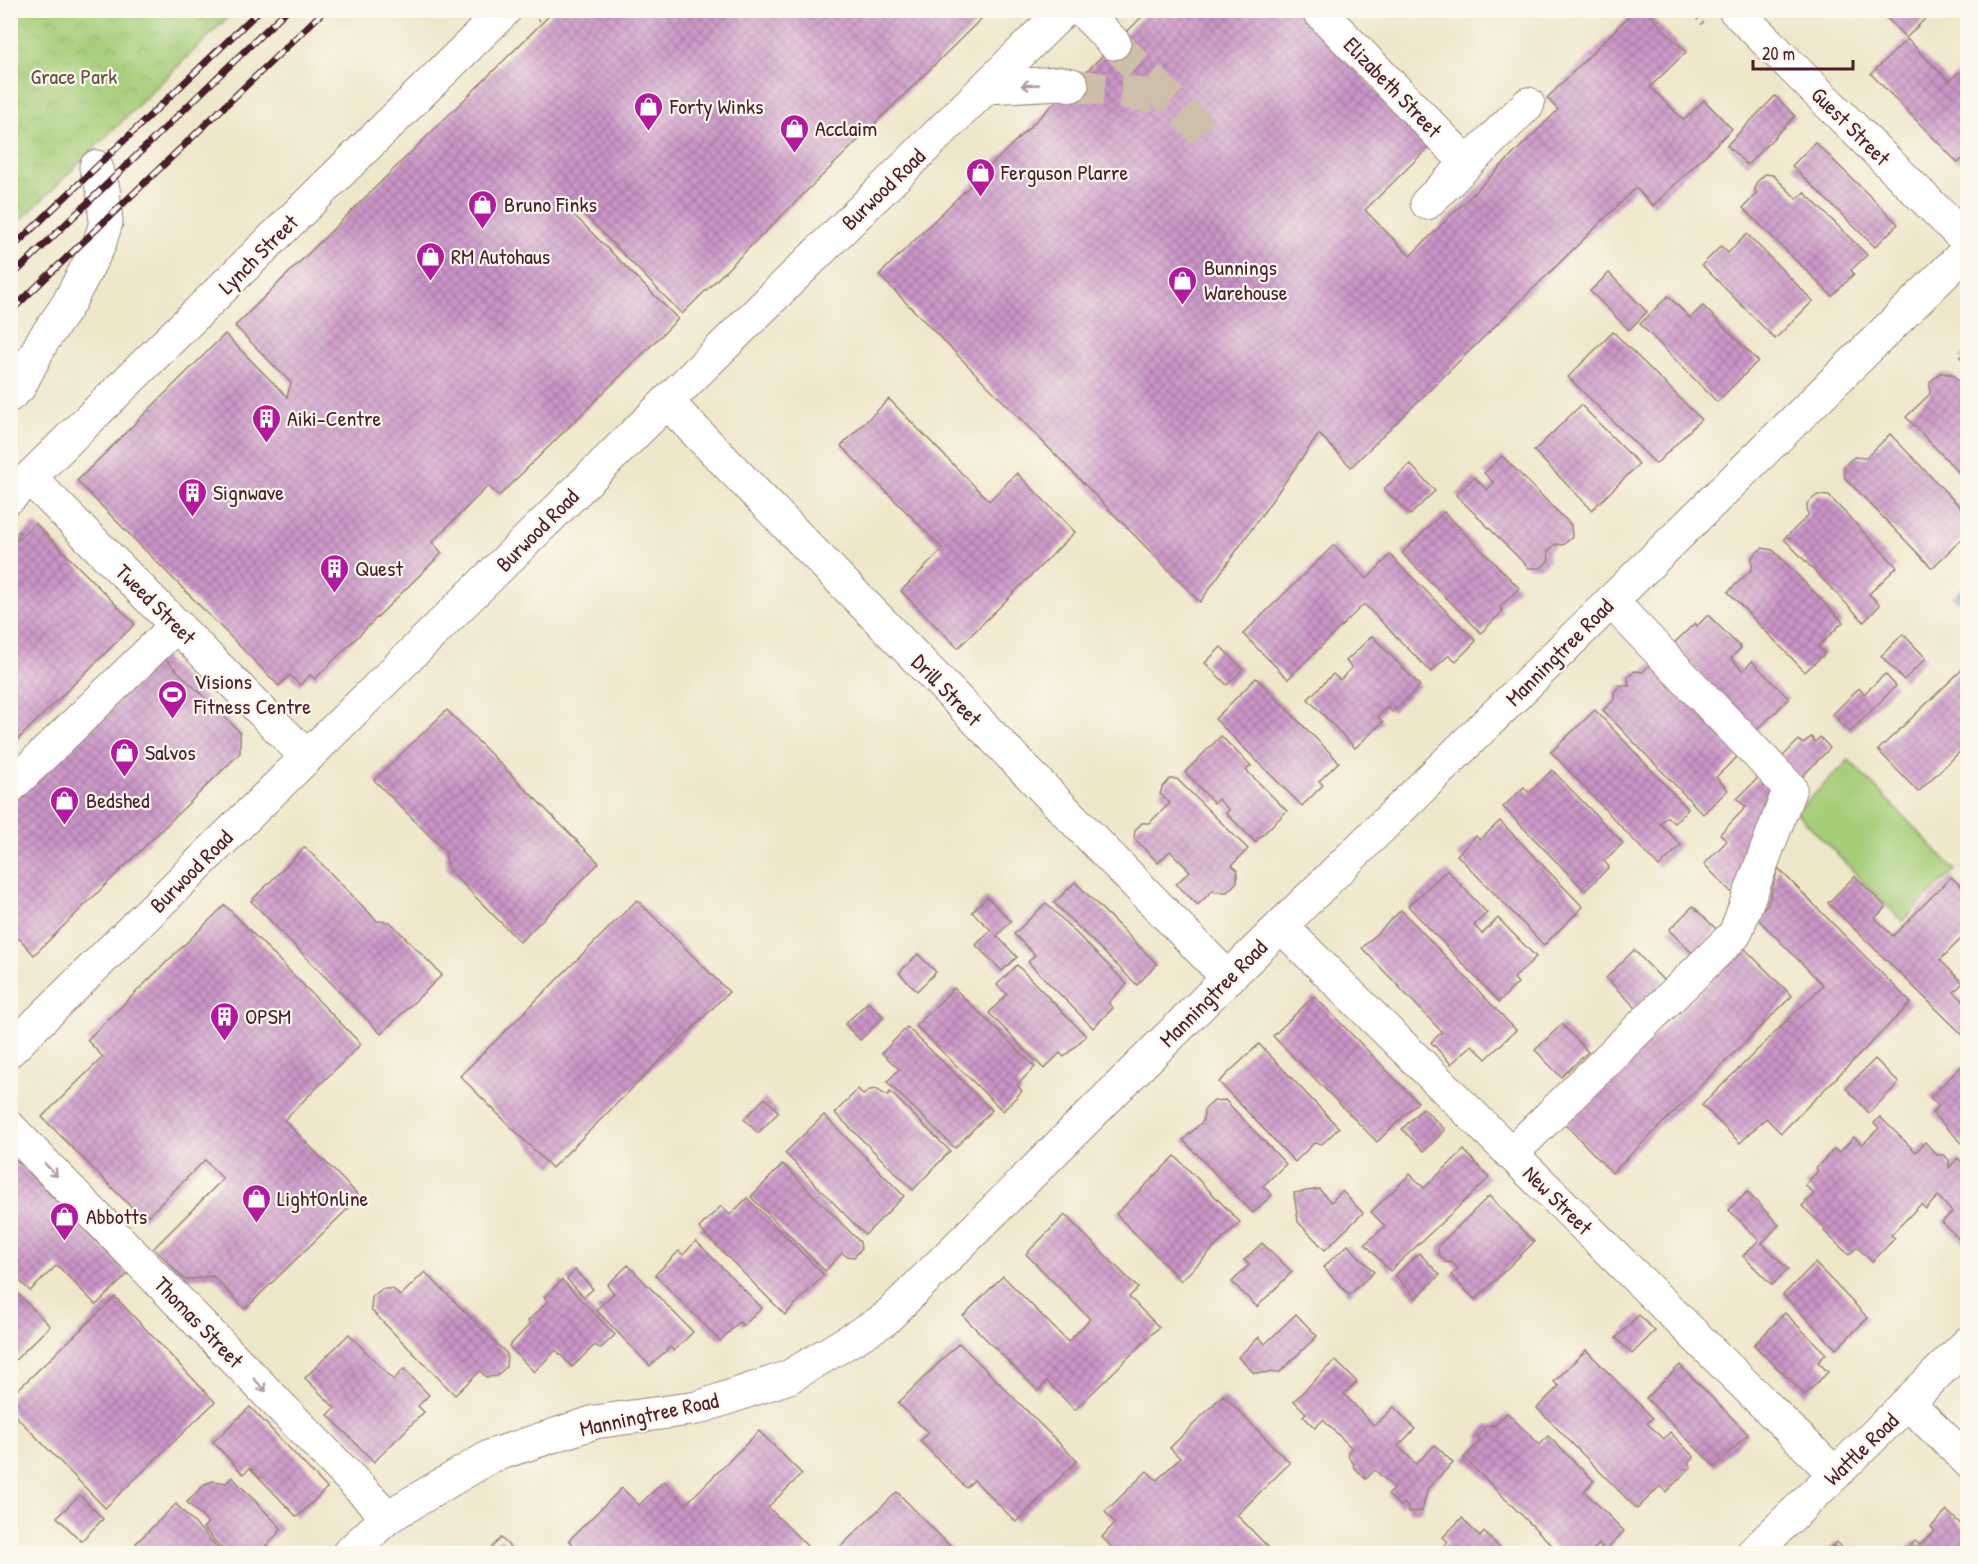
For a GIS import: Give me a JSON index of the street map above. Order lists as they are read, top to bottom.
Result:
{
  "streets": {
    "street": [
      "Elizabeth Street",
      "Guest Street",
      "Burwood Road",
      "Lynch Street",
      "Tweed Street",
      "Manningtree Road",
      "Drill Street",
      "New Street",
      "Thomas Street",
      "Wattle Road"
    ]
  },
  "crossings": [
    ["Burwood Road", "Tweed Street"],
    ["Burwood Road", "Drill Street"],
    ["Lynch Street", "Tweed Street"],
    ["Manningtree Road", "Drill Street"],
    ["Manningtree Road", "New Street"],
    ["Manningtree Road", "Thomas Street"],
    ["New Street", "Wattle Road"]
  ],
  "one_way": ["Thomas Street"],
  "parks": ["Grace Park"],
  "places": {
    "shop": [
      "Forty Winks",
      "Acclaim",
      "Ferguson Plarre",
      "Bruno Finks",
      "RM Autohaus",
      "Bunnings Warehouse",
      "Salvos",
      "Bedshed",
      "LightOnline",
      "Abbotts"
    ],
    "building": [
      "Aiki-Centre",
      "Signwave",
      "Quest",
      "OPSM"
    ],
    "sports": ["Visions Fitness Centre"]
  },
  "scale_bar": "20 m"
}
